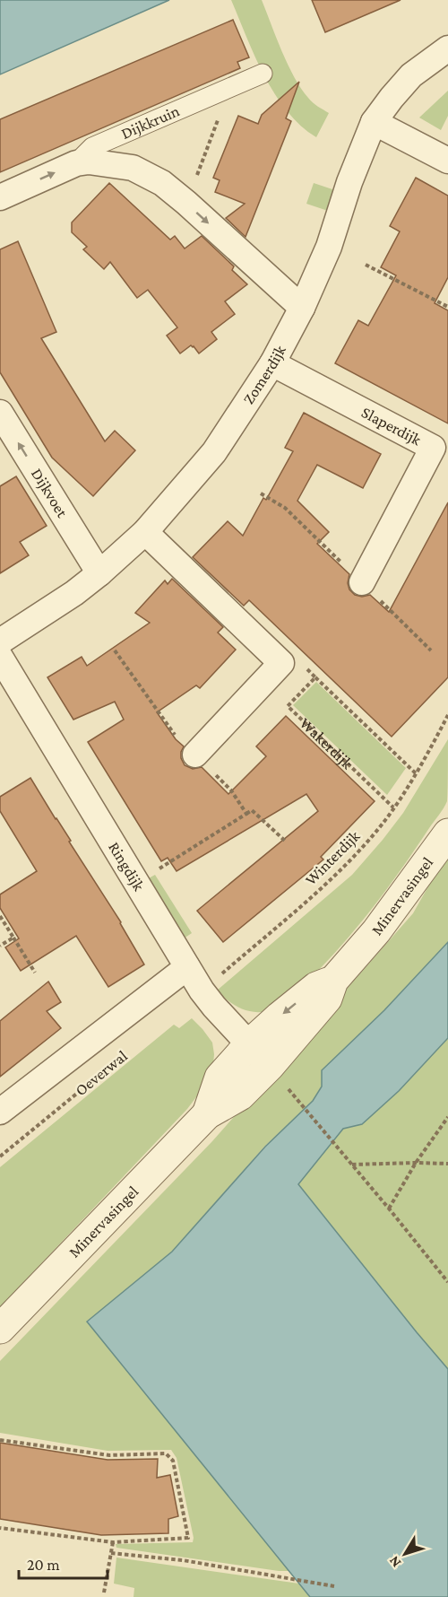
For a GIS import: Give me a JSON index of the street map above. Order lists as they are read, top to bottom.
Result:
{
  "streets": {
    "street": [
      "Dijkkruin",
      "Zomerdijk",
      "Slaperdijk",
      "Dijkvoet",
      "Ringdijk",
      "Minervasingel",
      "Oeverwal"
    ],
    "path": ["Wakerdijk", "Winterdijk"]
  },
  "crossings": [
    ["Dijkkruin", "Zomerdijk"],
    ["Zomerdijk", "Slaperdijk"],
    ["Zomerdijk", "Dijkvoet"],
    ["Wakerdijk", "Winterdijk"],
    ["Winterdijk", "Ringdijk"],
    ["Ringdijk", "Minervasingel"],
    ["Ringdijk", "Oeverwal"]
  ],
  "one_way": ["Dijkvoet"],
  "scale_bar": "20 m",
  "north": "bottom left"
}
